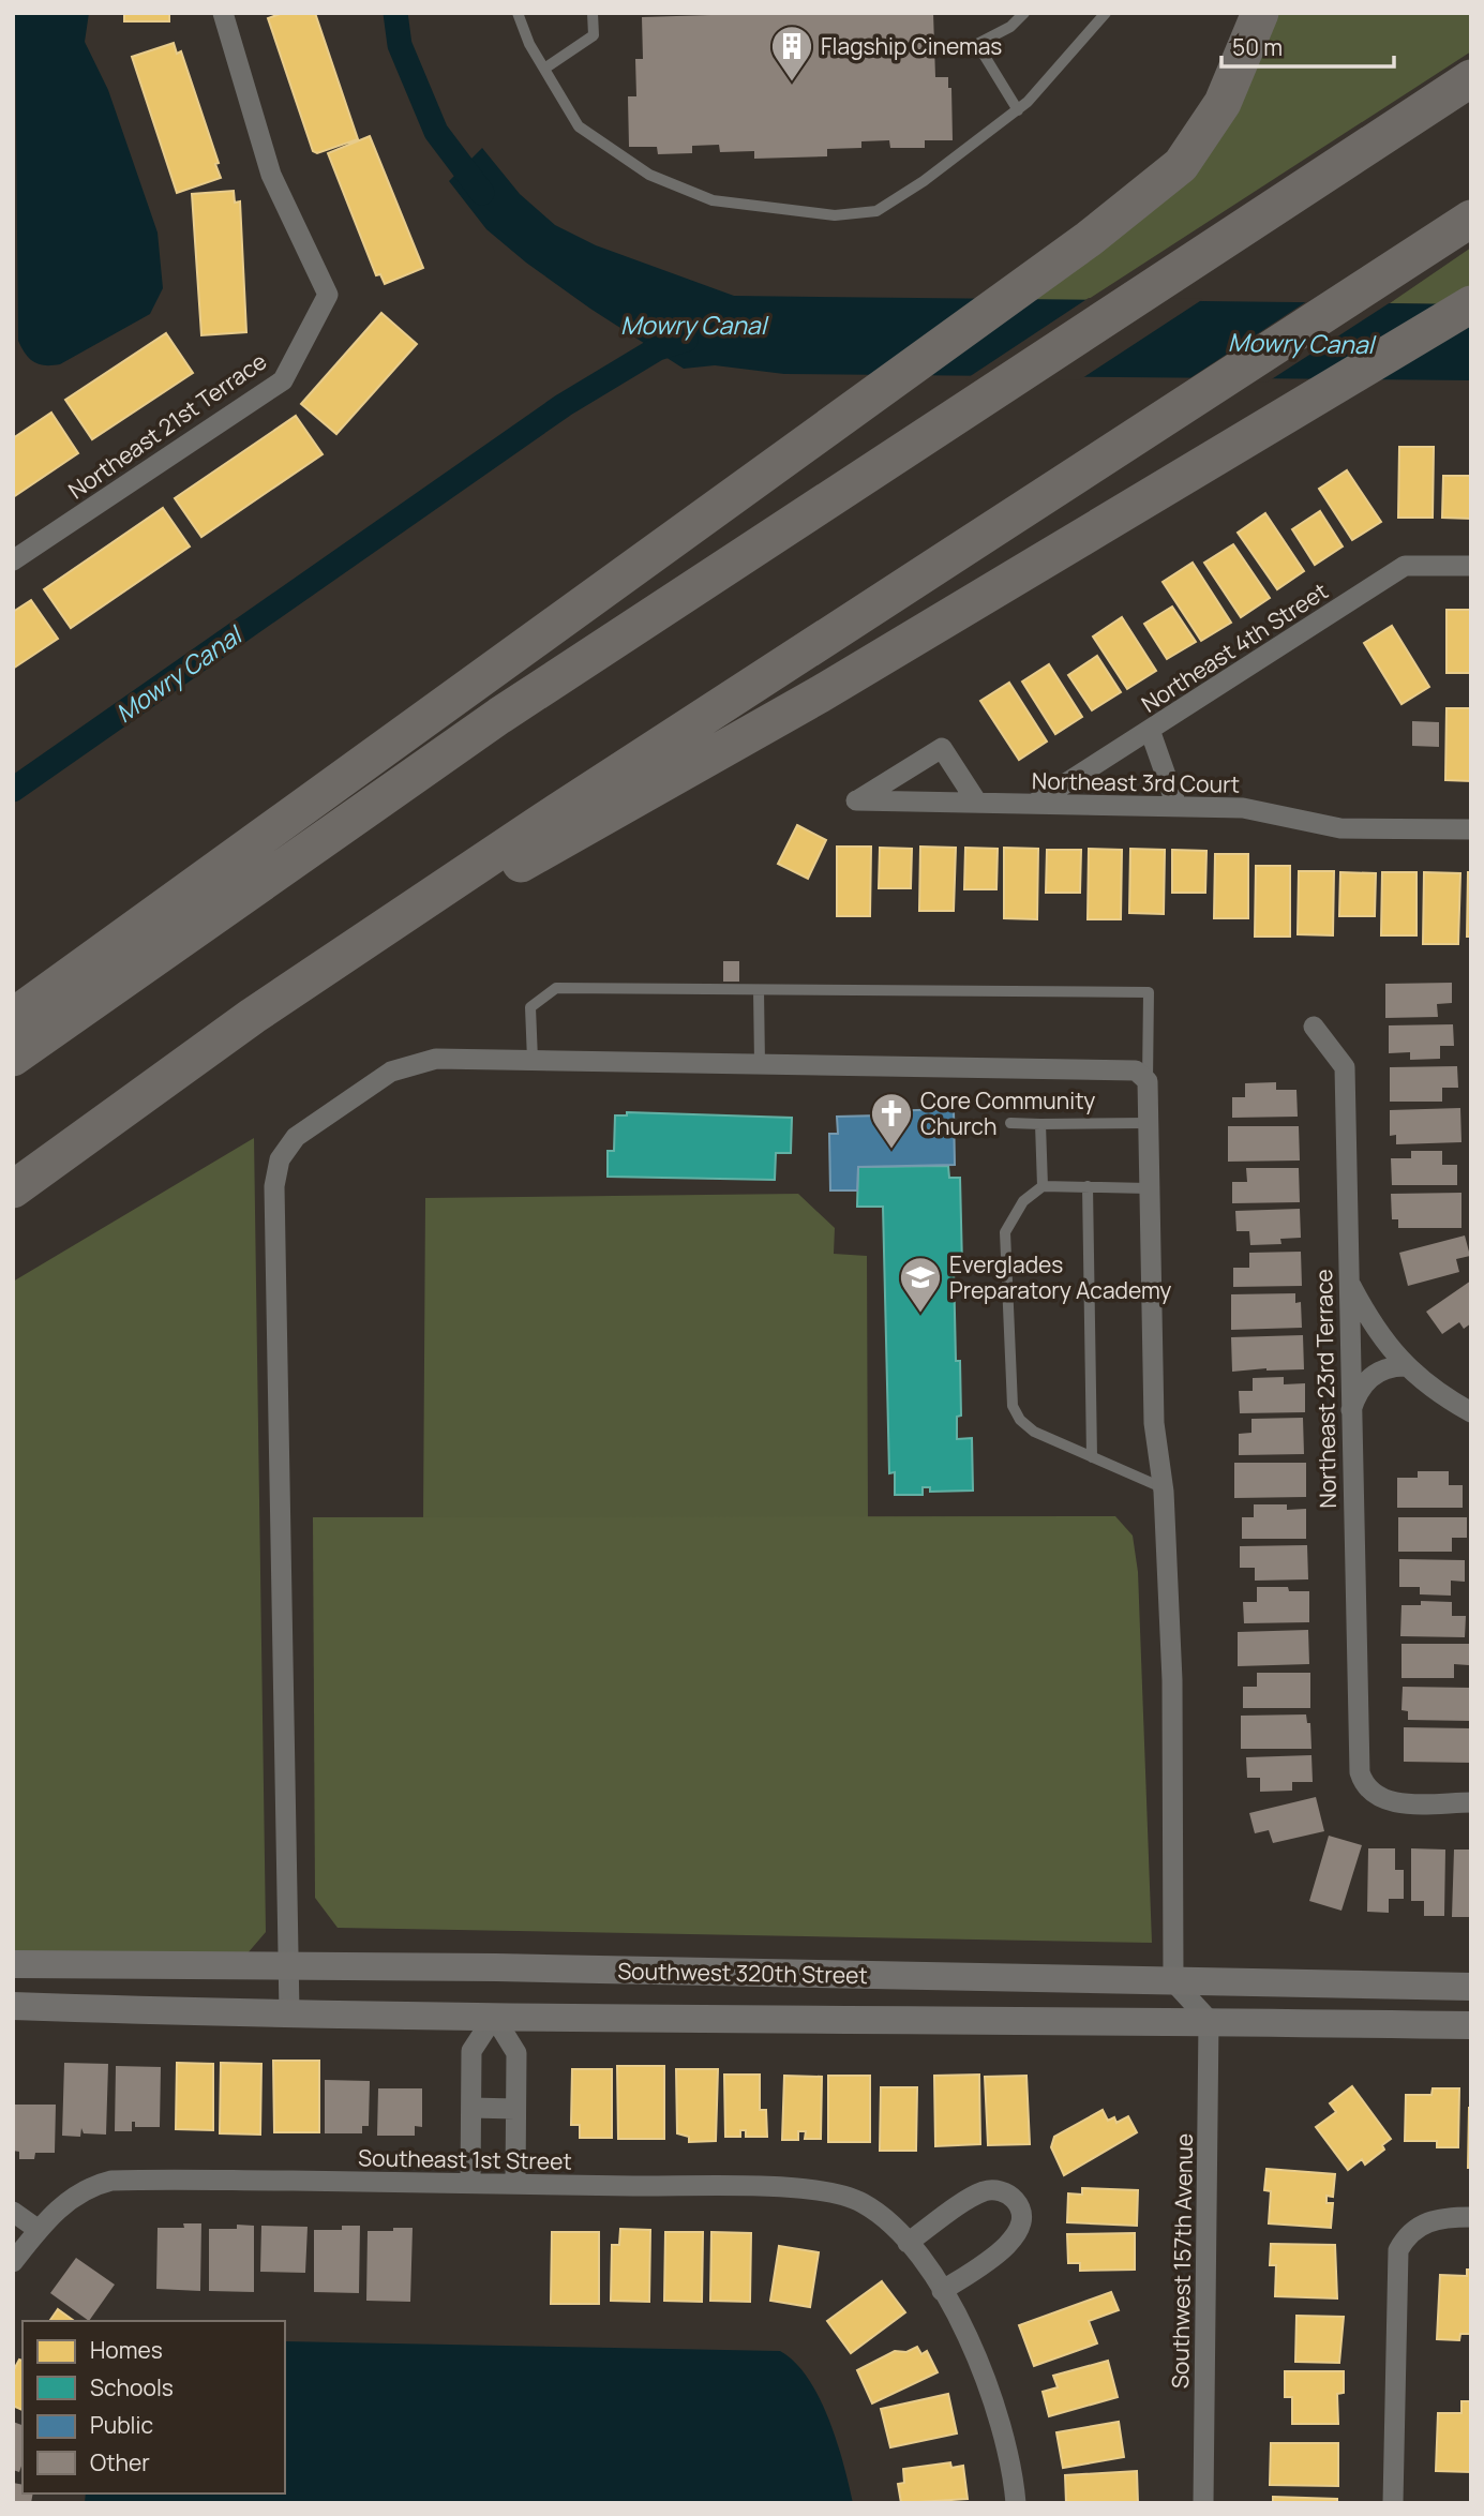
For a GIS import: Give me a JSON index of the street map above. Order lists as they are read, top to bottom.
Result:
{
  "streets": {
    "street": [
      "Northeast 21st Terrace",
      "Northeast 4th Street",
      "Northeast 3rd Court",
      "Northeast 23rd Terrace",
      "Southwest 320th Street",
      "Southeast 1st Street",
      "Southwest 157th Avenue"
    ]
  },
  "crossings": [
    ["Northeast 4th Street", "Northeast 3rd Court"],
    ["Southwest 320th Street", "Southwest 157th Avenue"]
  ],
  "water": ["Mowry Canal"],
  "places": {
    "building": ["Flagship Cinemas"],
    "church": ["Core Community Church"],
    "school or university": ["Everglades Preparatory Academy"]
  },
  "legend": [
    "Homes",
    "Schools",
    "Public",
    "Other"
  ],
  "scale_bar": "50 m"
}
